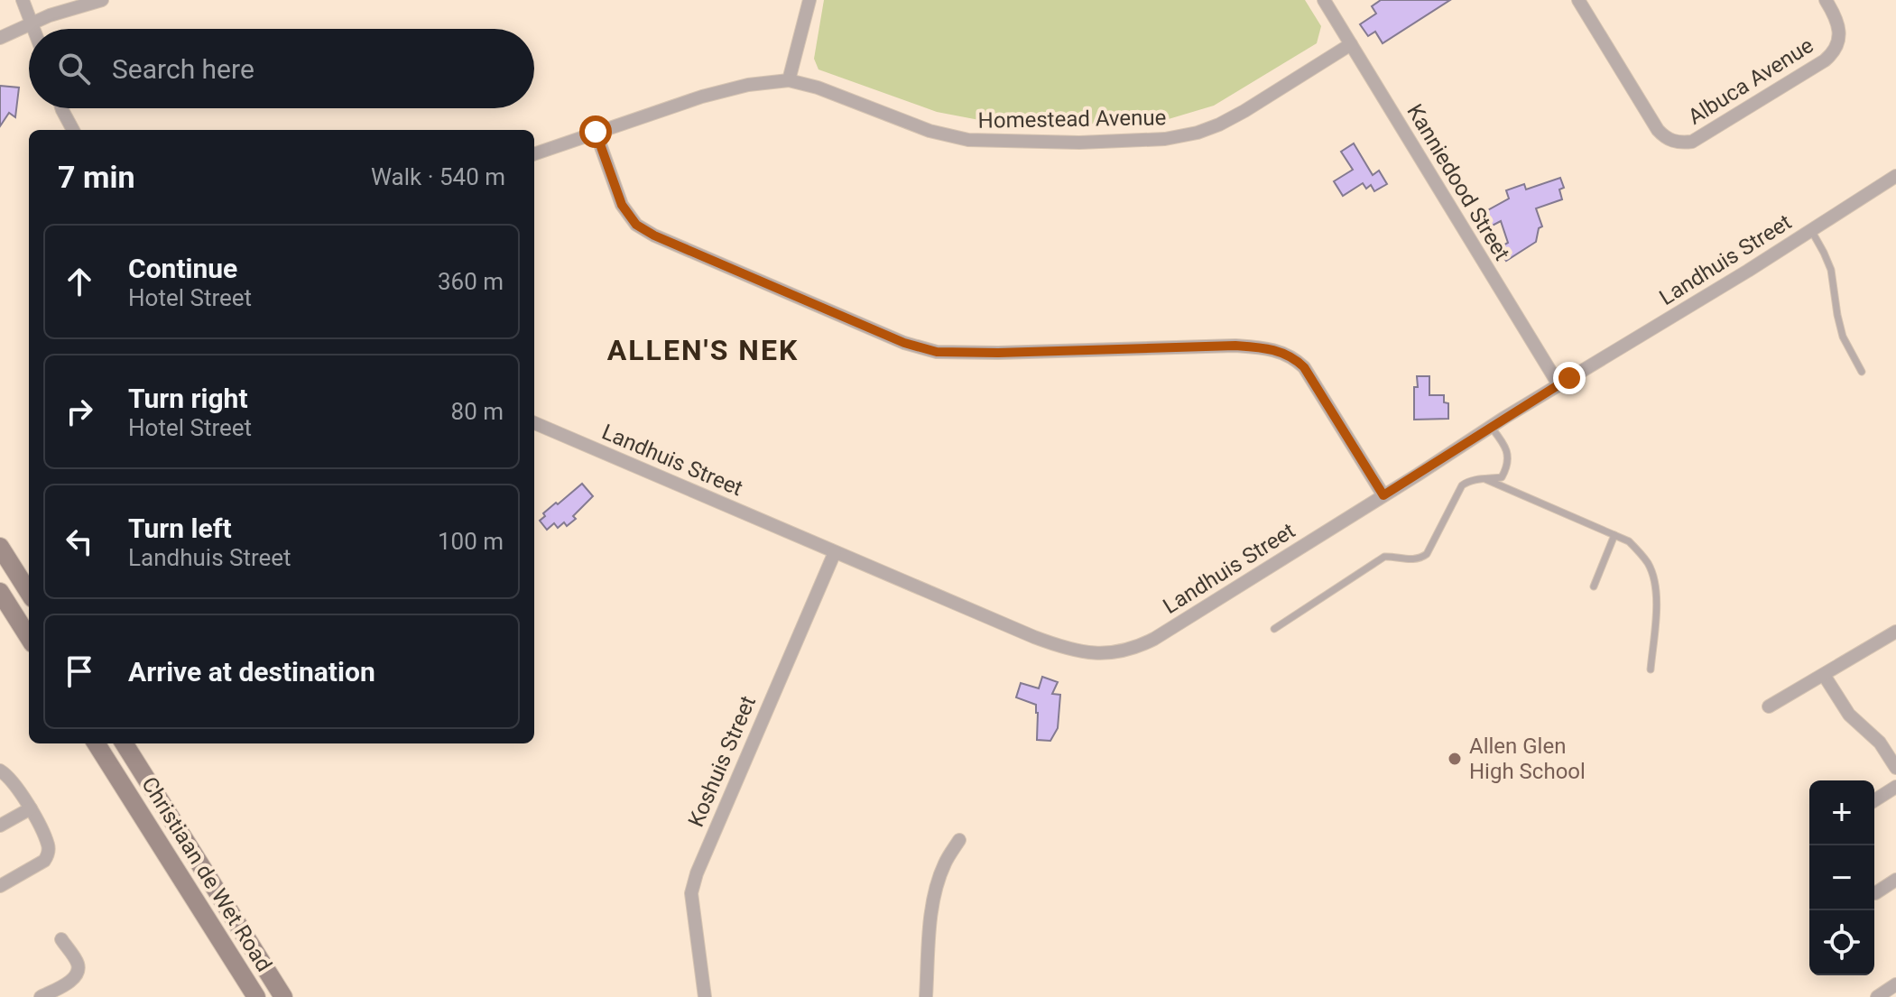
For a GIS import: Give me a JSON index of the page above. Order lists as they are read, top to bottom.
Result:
{
  "streets": {
    "main road": ["Christiaan de Wet Road"],
    "street": [
      "Albuca Avenue",
      "Homestead Avenue",
      "Kanniedood Street",
      "Landhuis Street",
      "Koshuis Street"
    ]
  },
  "crossings": [
    ["Homestead Avenue", "Kanniedood Street"],
    ["Kanniedood Street", "Landhuis Street"],
    ["Landhuis Street", "Koshuis Street"]
  ],
  "districts": ["ALLEN'S NEK"],
  "places": ["Allen Glen High School"],
  "page": {
    "search": "Search here",
    "heading": ["7 min", "Walk · 540 m"],
    "list": [
      ["Continue", "Hotel Street", "360 m"],
      ["Turn right", "Hotel Street", "80 m"],
      ["Turn left", "Landhuis Street", "100 m"],
      "Arrive at destination"
    ],
    "map_buttons": ["+", "−"]
  }
}
